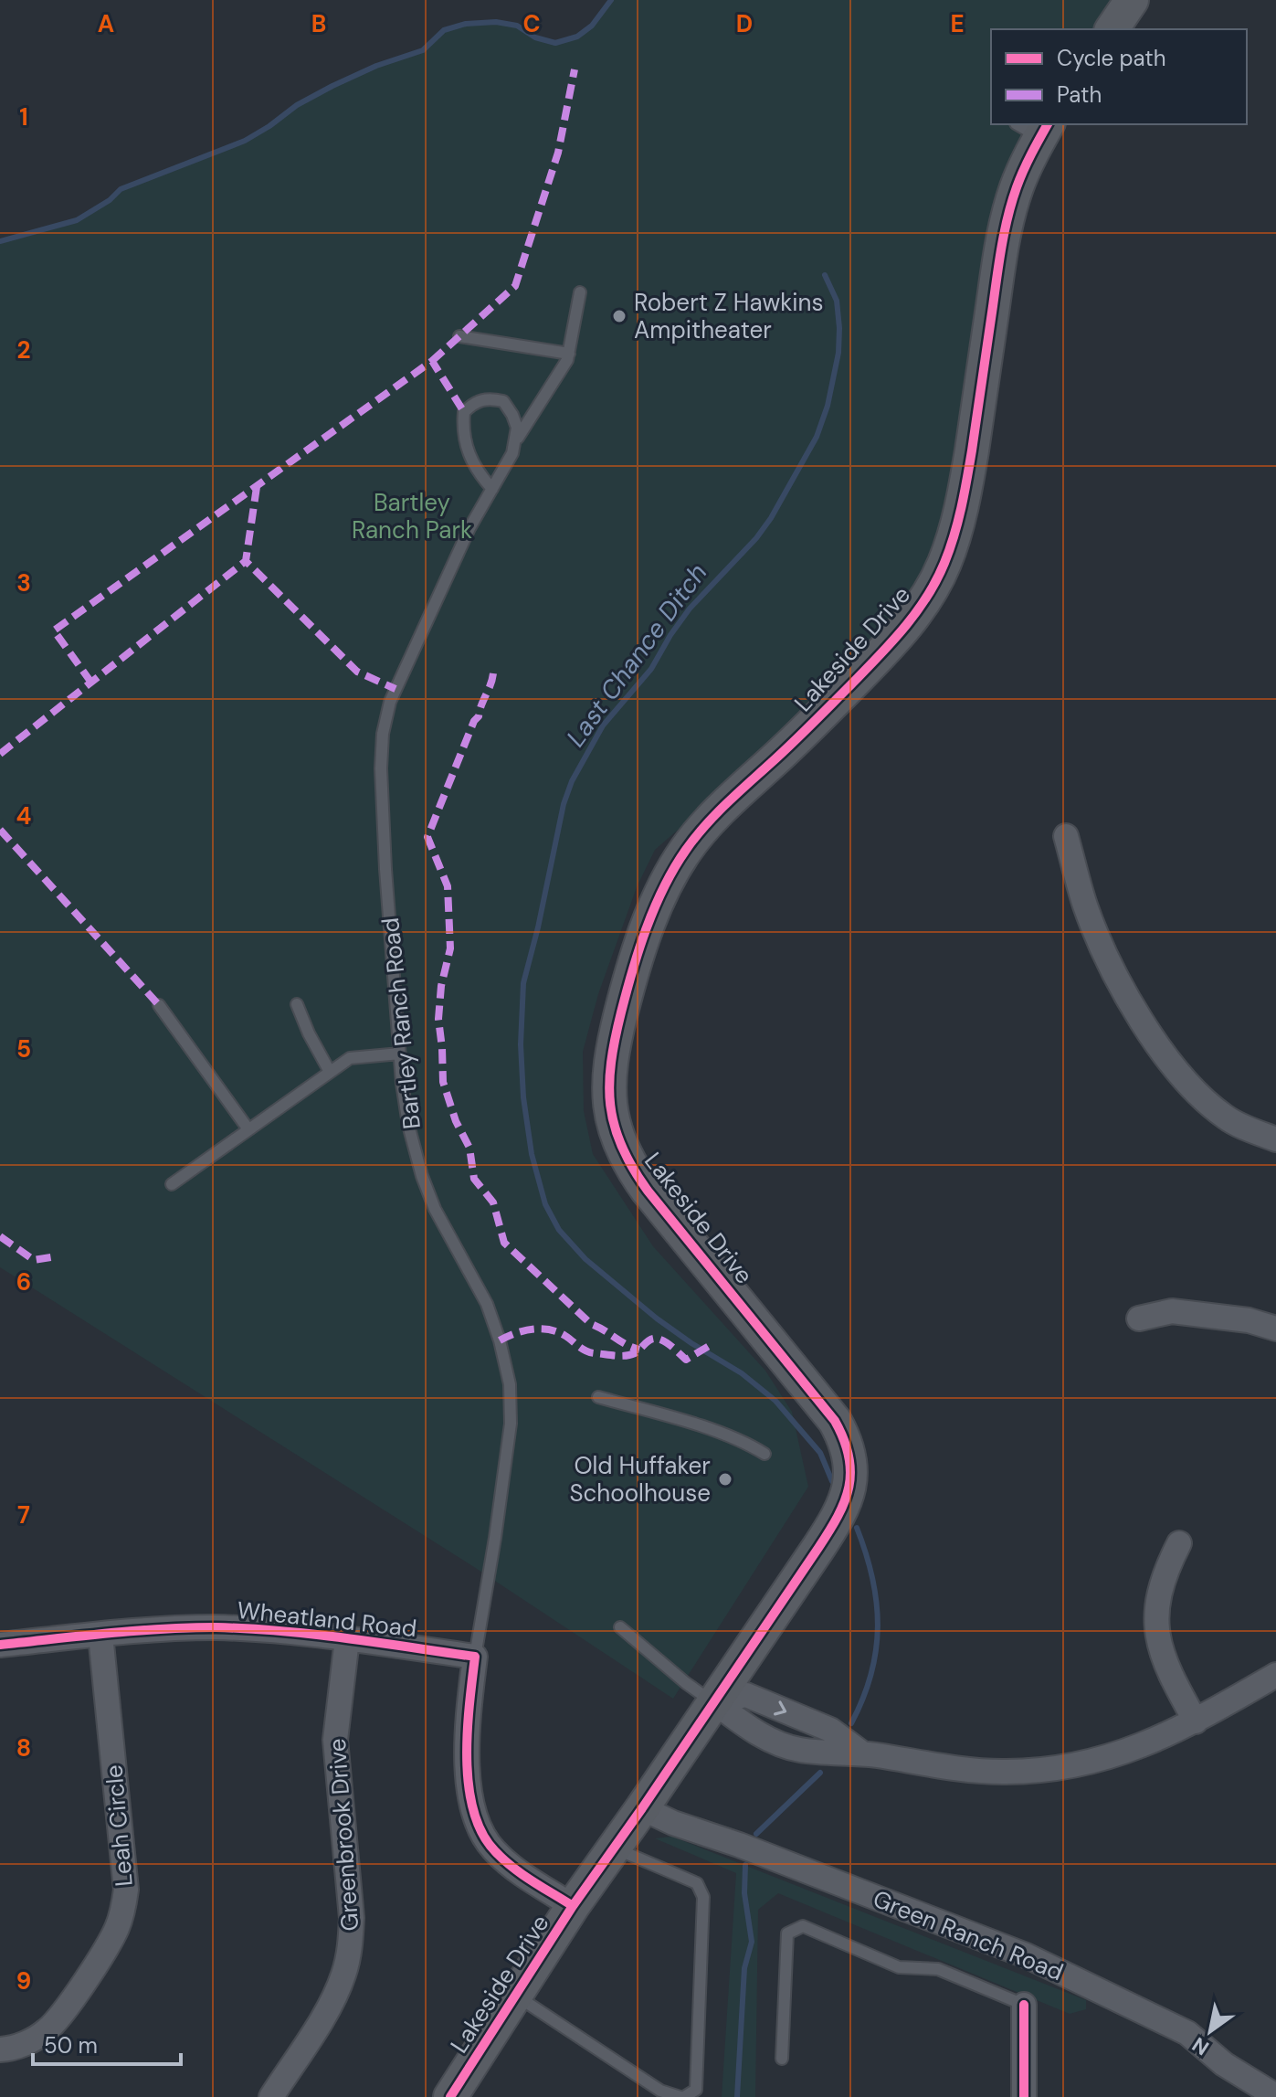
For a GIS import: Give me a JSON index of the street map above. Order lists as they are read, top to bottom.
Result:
{
  "streets": {
    "street": [
      "Lakeside Drive",
      "Bartley Ranch Road",
      "Wheatland Road",
      "Leah Circle",
      "Greenbrook Drive",
      "Green Ranch Road"
    ]
  },
  "crossings": [
    ["Lakeside Drive", "Bartley Ranch Road"],
    ["Lakeside Drive", "Green Ranch Road"],
    ["Bartley Ranch Road", "Wheatland Road"],
    ["Wheatland Road", "Leah Circle"],
    ["Wheatland Road", "Greenbrook Drive"]
  ],
  "water": ["Last Chance Ditch"],
  "parks": ["Bartley Ranch Park"],
  "places": ["Robert Z Hawkins Ampitheater", "Old Huffaker Schoolhouse"],
  "legend": ["Cycle path", "Path"],
  "scale_bar": "50 m",
  "north": "bottom left",
  "grid": {
    "columns": [
      "A",
      "B",
      "C",
      "D",
      "E"
    ],
    "rows": [
      "1",
      "2",
      "3",
      "4",
      "5",
      "6",
      "7",
      "8",
      "9"
    ]
  }
}
